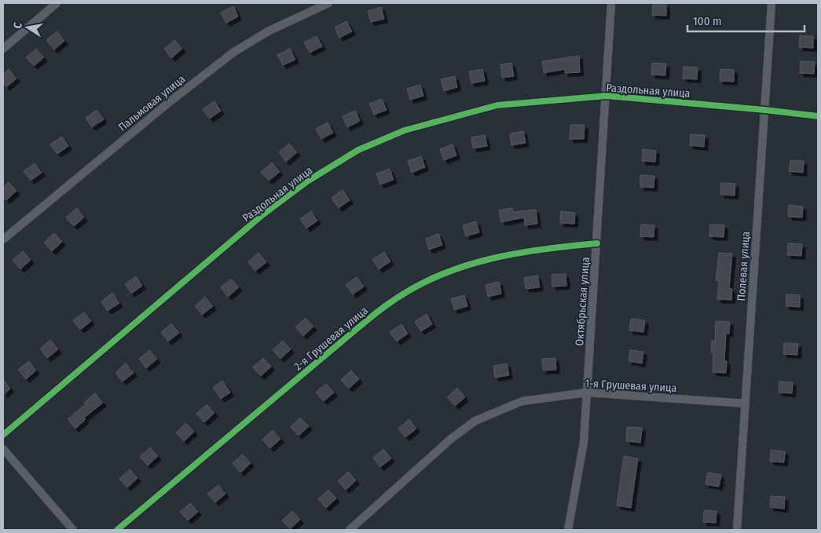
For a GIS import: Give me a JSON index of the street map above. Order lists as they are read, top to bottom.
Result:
{
  "streets": {
    "street": [
      "Раздольная улица",
      "Пальмовая улица",
      "Полевая улица",
      "Октябрьская улица",
      "2-я Грушевая улица",
      "1-я Грушевая улица"
    ]
  },
  "crossings": [
    ["Раздольная улица", "Полевая улица"],
    ["Раздольная улица", "Октябрьская улица"],
    ["Полевая улица", "1-я Грушевая улица"],
    ["Октябрьская улица", "2-я Грушевая улица"],
    ["Октябрьская улица", "1-я Грушевая улица"]
  ],
  "scale_bar": "100 m",
  "north": "left"
}
